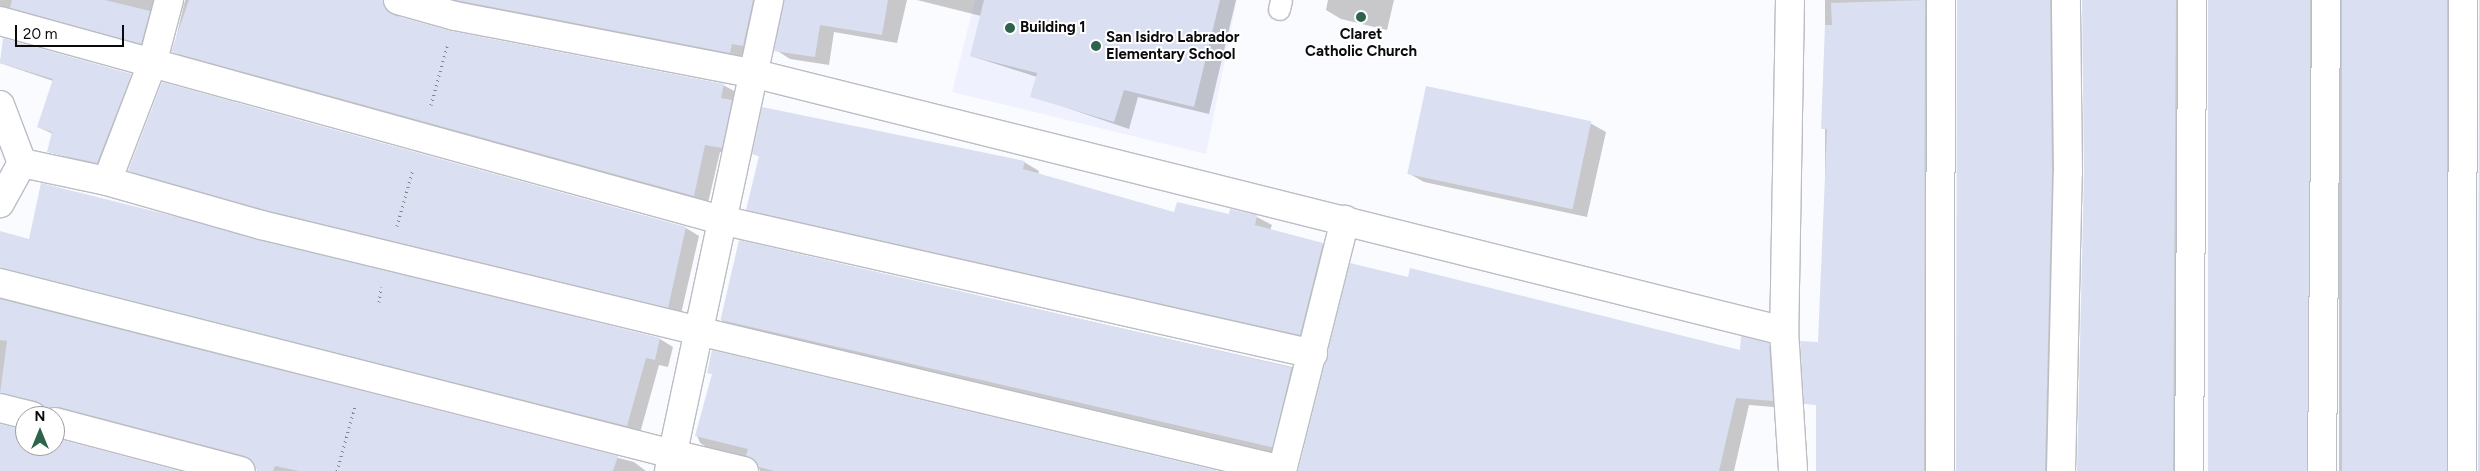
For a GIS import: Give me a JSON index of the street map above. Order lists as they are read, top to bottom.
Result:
{
  "places": ["Claret Catholic Church", "Building 1", "San Isidro Labrador Elementary School"],
  "scale_bar": "20 m",
  "north": "top"
}
